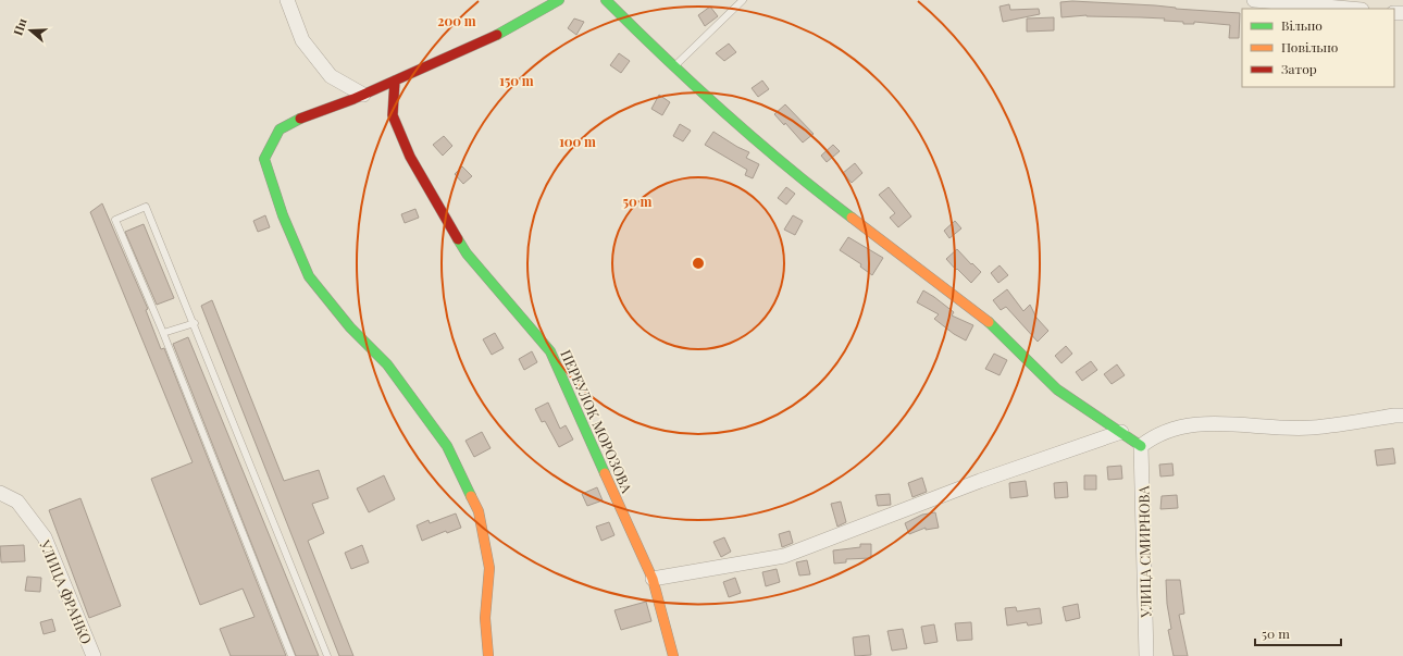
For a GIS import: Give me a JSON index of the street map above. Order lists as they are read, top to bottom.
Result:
{
  "streets": {
    "street": ["ПЕРЕУЛОК МОРОЗОВА", "УЛИЦА СМИРНОВА", "УЛИЦА ФРАНКО"]
  },
  "legend": ["Вільно", "Повільно", "Затор"],
  "scale_bar": "50 m",
  "north": "left",
  "rings": [
    "200 m",
    "150 m",
    "100 m",
    "50 m"
  ]
}
